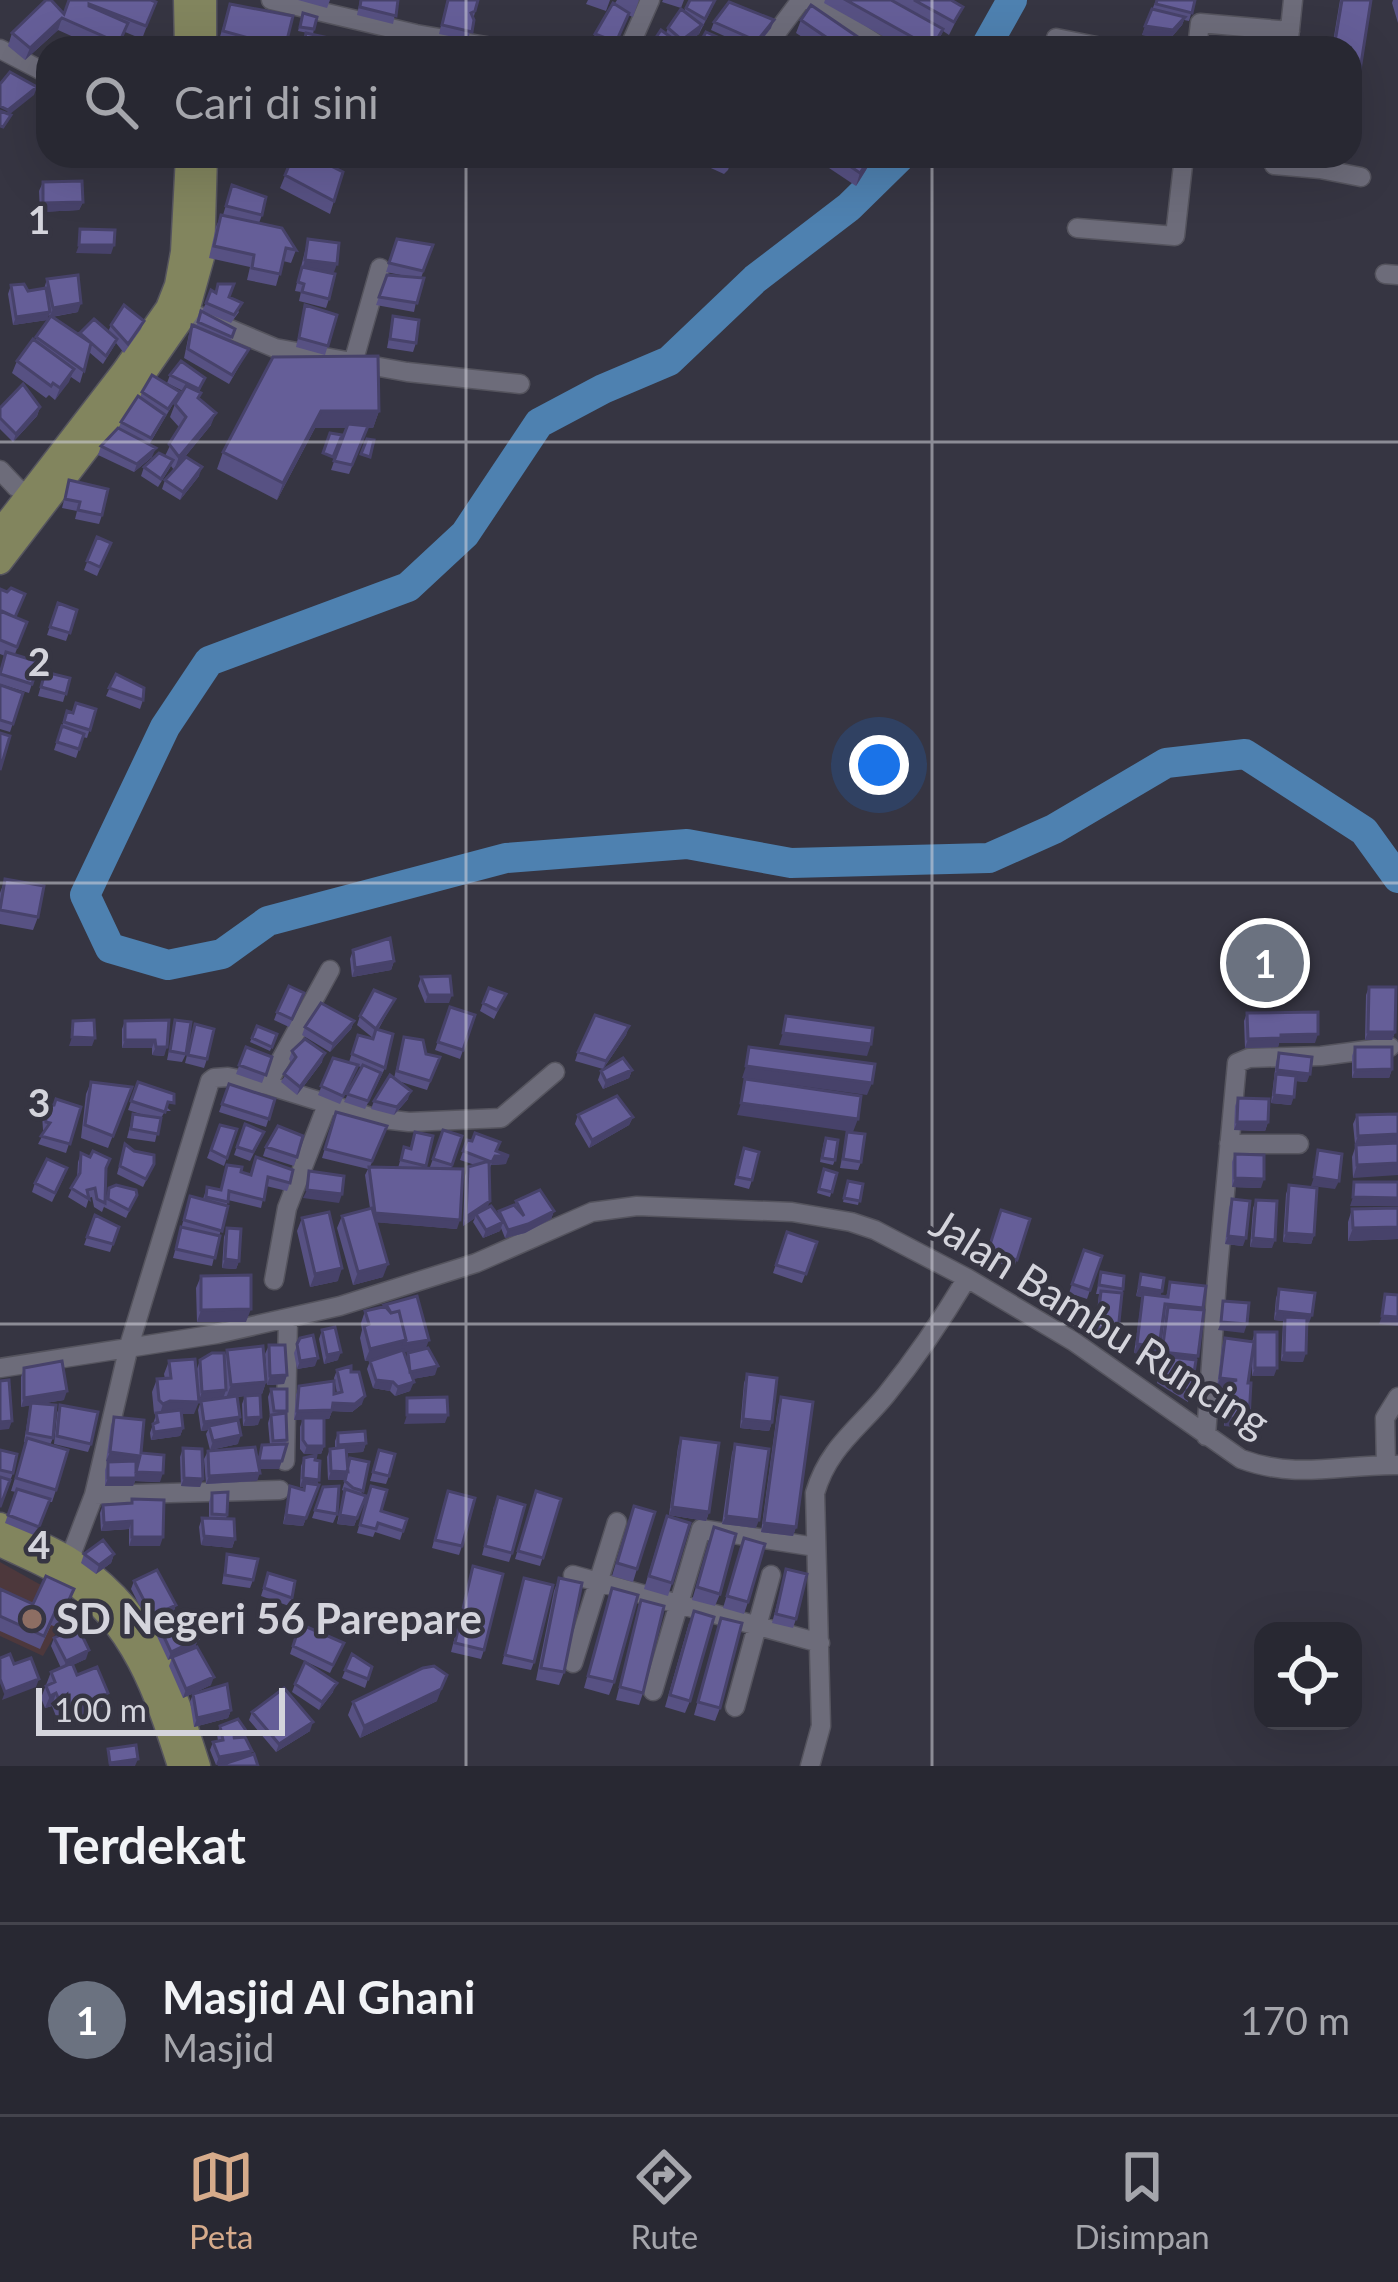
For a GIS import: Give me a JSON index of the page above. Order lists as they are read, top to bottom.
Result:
{
  "streets": {
    "street": ["Jalan Bambu Runcing"]
  },
  "places": ["SD Negeri 56 Parepare"],
  "scale_bar": "100 m",
  "page": {
    "search": "Cari di sini",
    "pins": "1",
    "scale": "100 m",
    "heading": "Terdekat",
    "list": [
      {
        "mark": "1",
        "name": "Masjid Al Ghani",
        "note": "Masjid",
        "value": "170 m"
      }
    ],
    "nav": ["Peta", "Rute", "Disimpan"]
  },
  "grid": {
    "rows": [
      "1",
      "2",
      "3",
      "4"
    ]
  }
}
